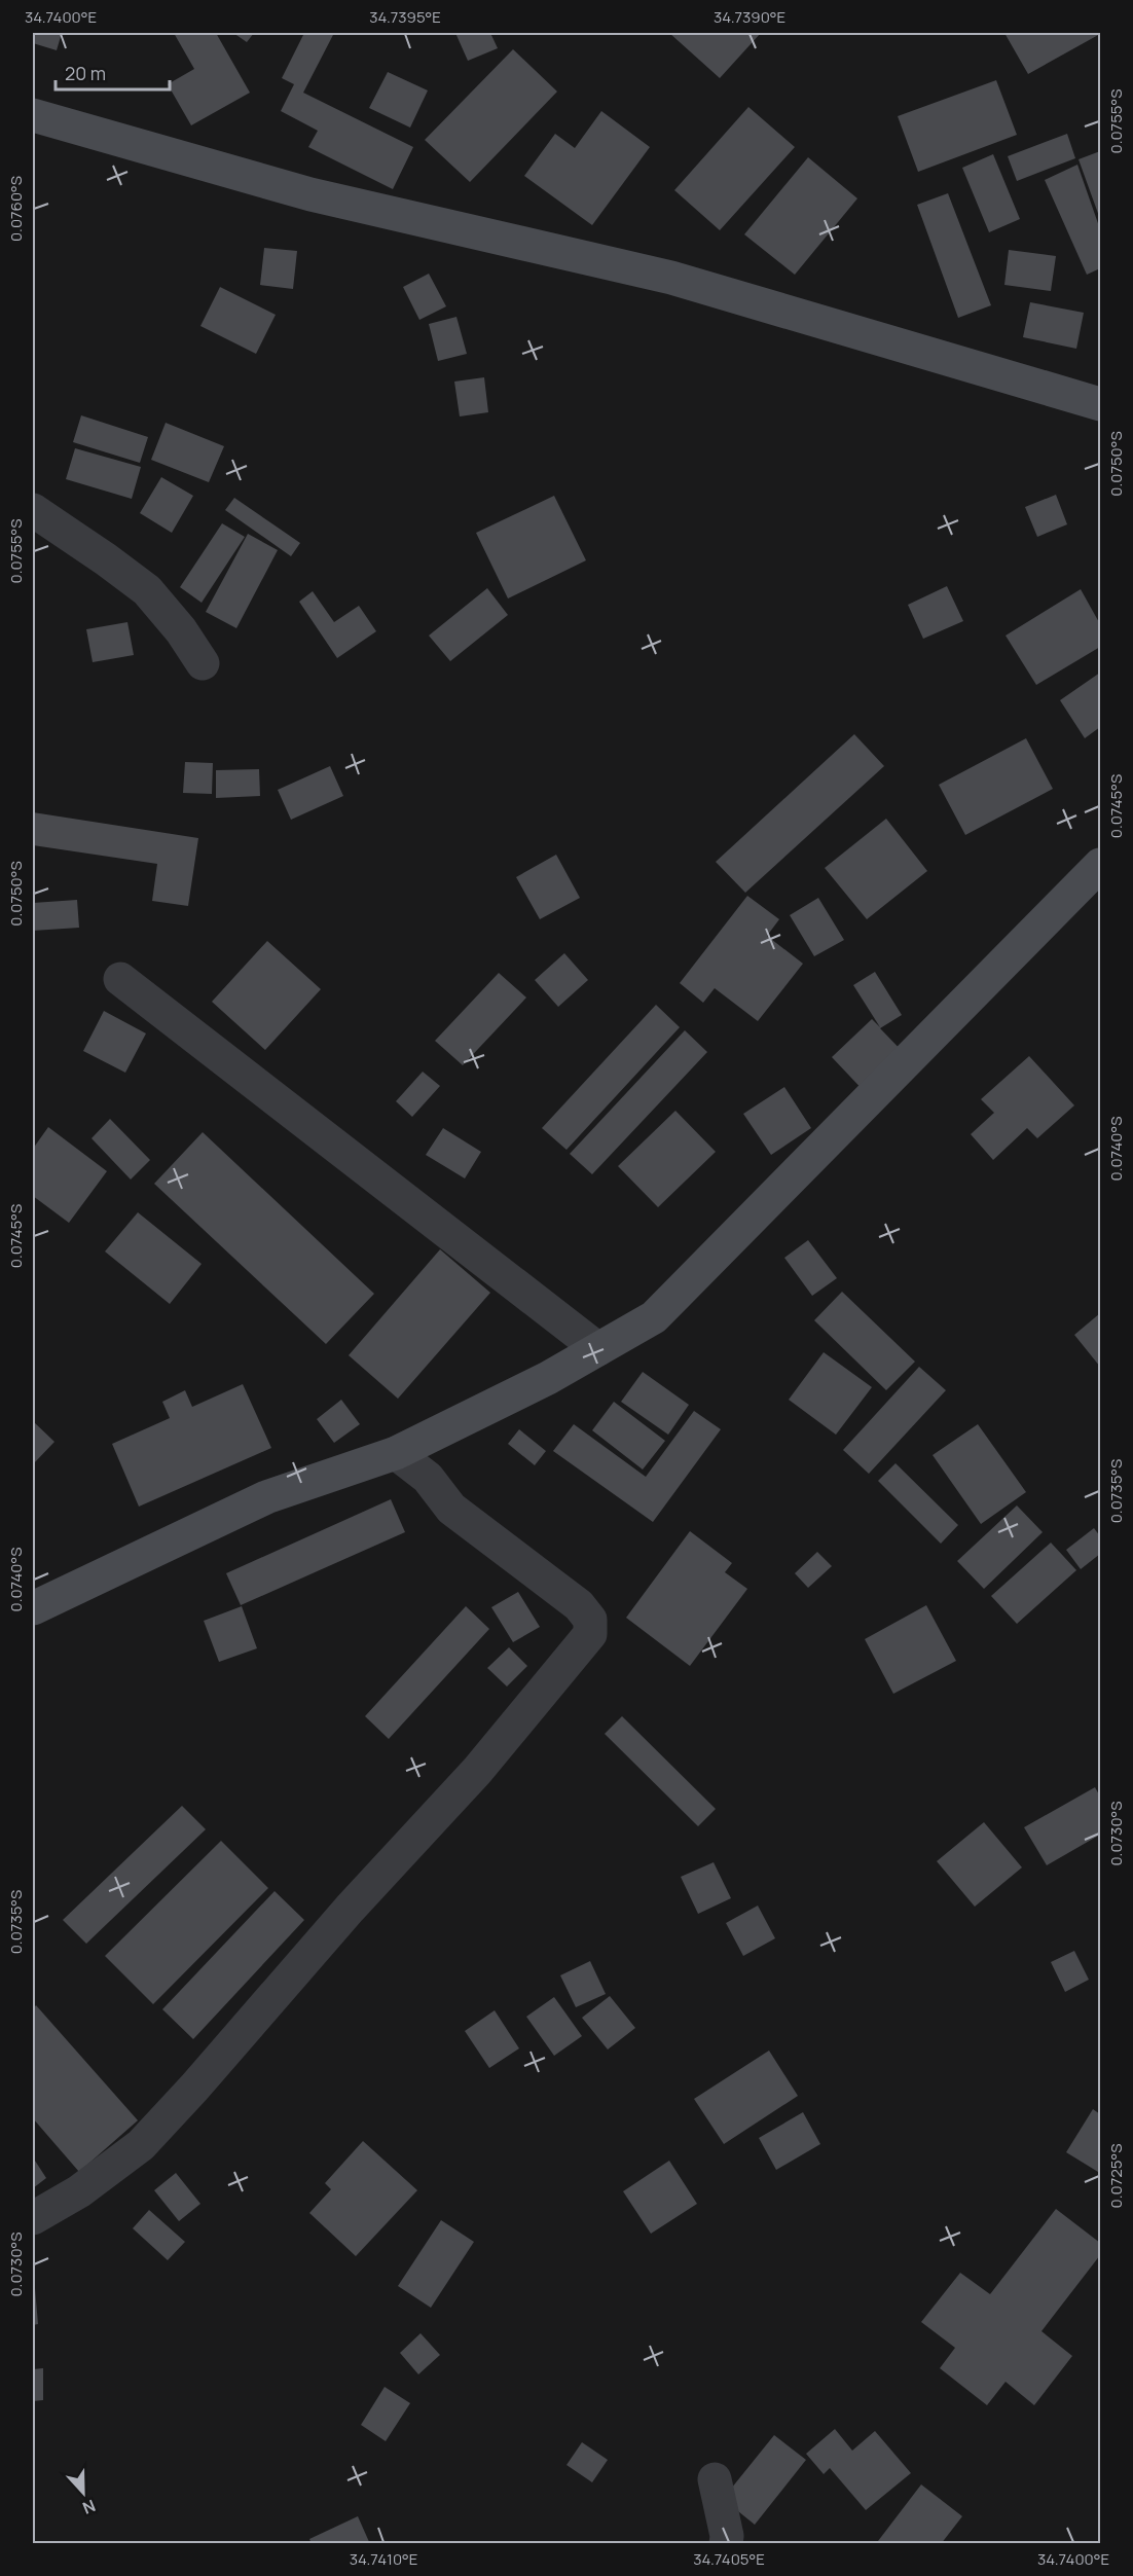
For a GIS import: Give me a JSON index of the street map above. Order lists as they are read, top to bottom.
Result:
{
  "scale_bar": "20 m",
  "north": "bottom",
  "coordinates": [
    "34.7400°E",
    "34.7395°E",
    "34.7390°E",
    "0.0755°S",
    "0.0760°S",
    "0.0750°S",
    "0.0745°S",
    "0.0740°S",
    "0.0735°S",
    "0.0730°S",
    "0.0725°S",
    "34.7410°E",
    "34.7405°E"
  ]
}
